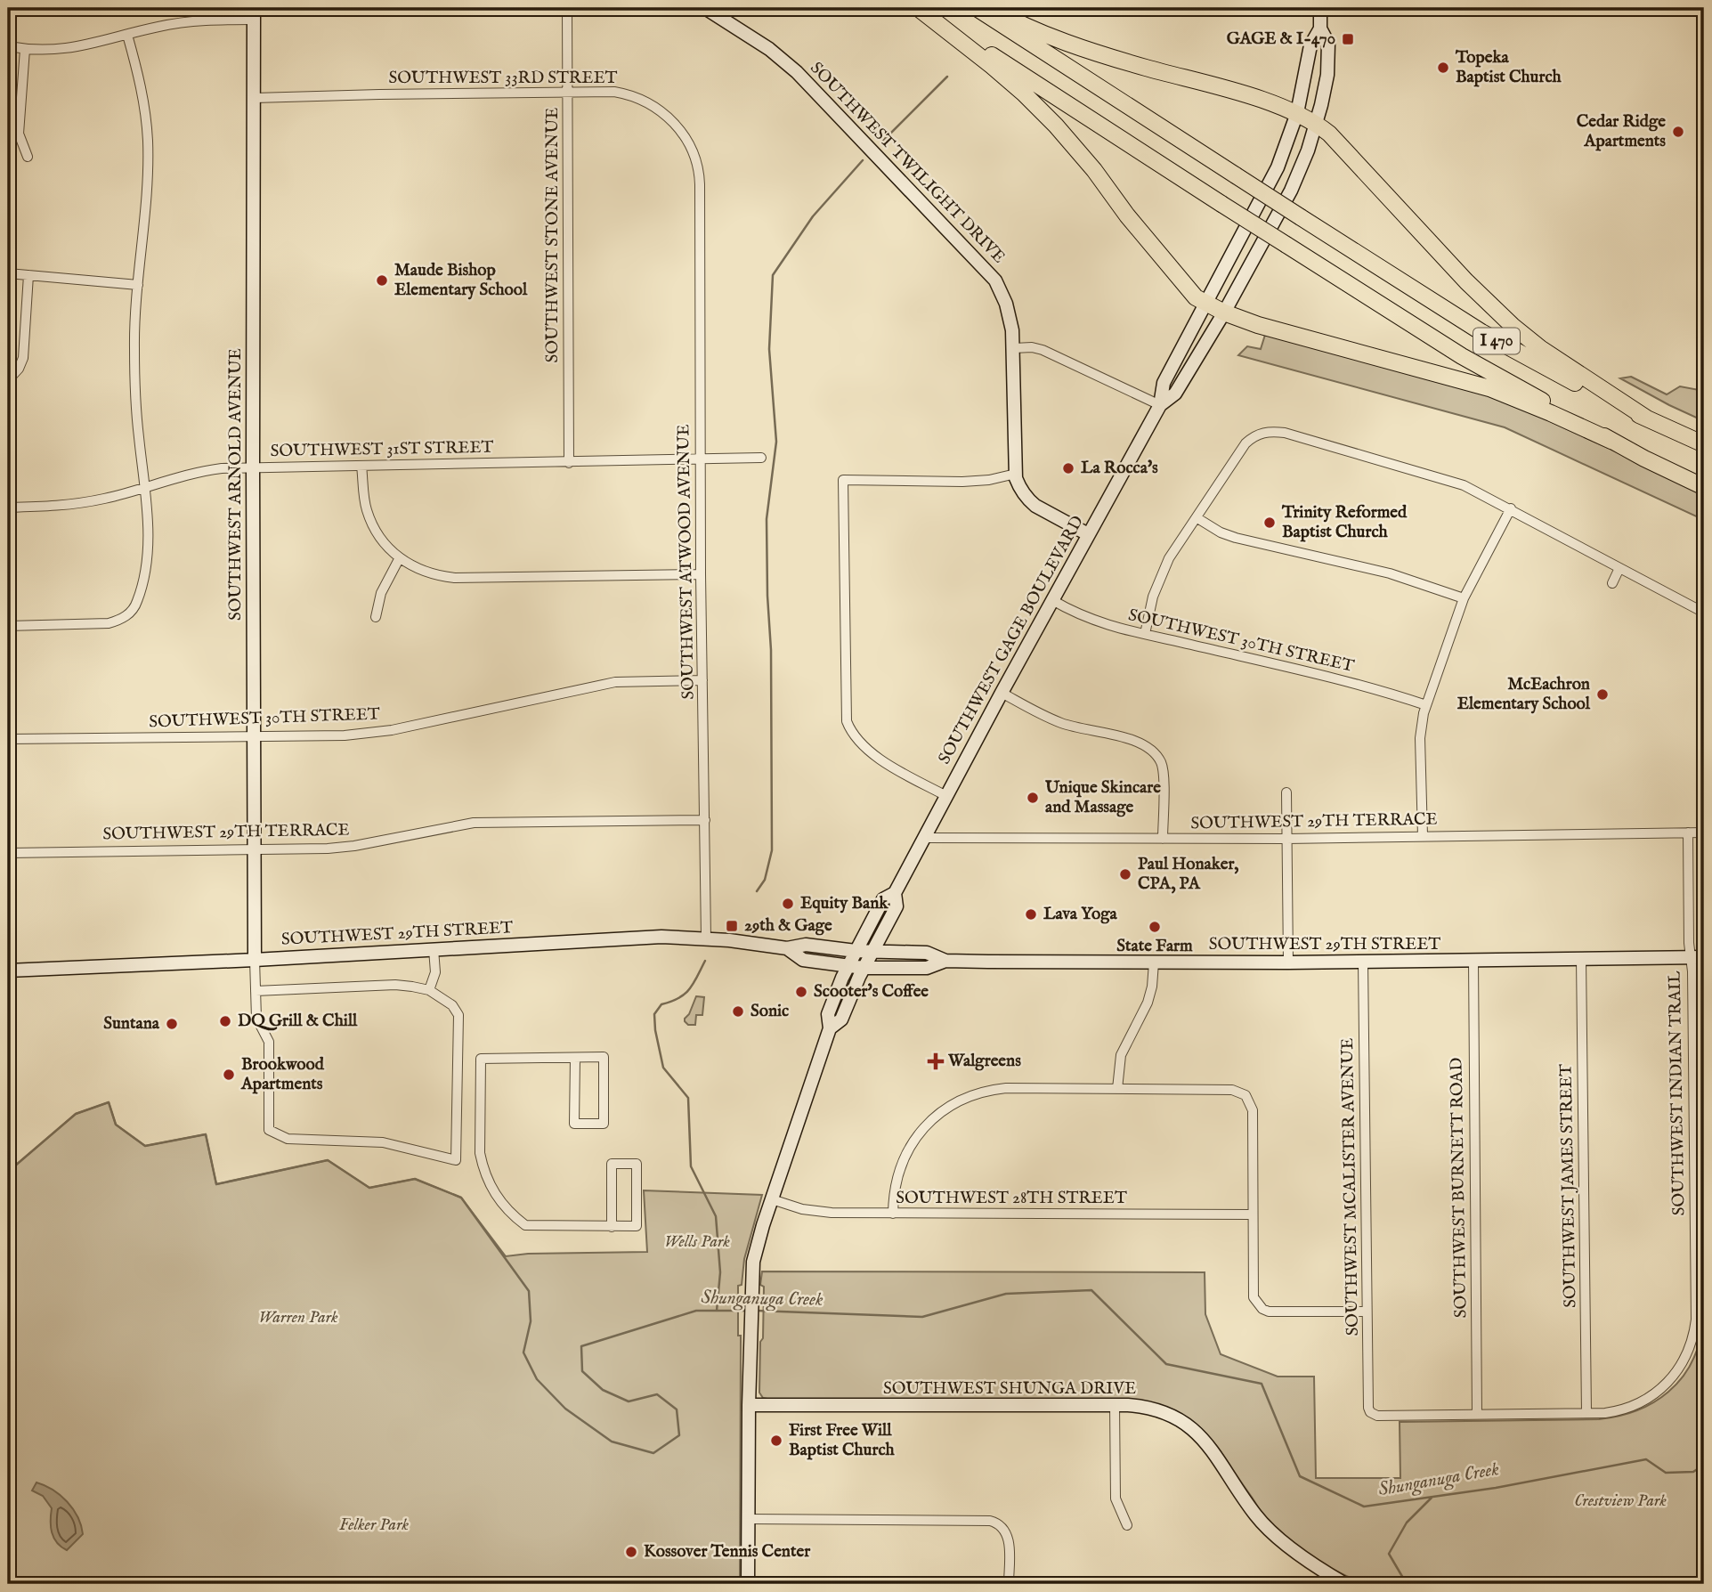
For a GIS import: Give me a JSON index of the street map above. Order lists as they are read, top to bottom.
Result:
{
  "streets": {
    "highway": ["I 470"],
    "main road": [
      "SOUTHWEST TWILIGHT DRIVE",
      "SOUTHWEST ARNOLD AVENUE",
      "SOUTHWEST GAGE BOULEVARD",
      "SOUTHWEST 29TH STREET",
      "SOUTHWEST SHUNGA DRIVE"
    ],
    "street": [
      "SOUTHWEST 33RD STREET",
      "SOUTHWEST STONE AVENUE",
      "SOUTHWEST 31ST STREET",
      "SOUTHWEST ATWOOD AVENUE",
      "SOUTHWEST 30TH STREET",
      "SOUTHWEST 29TH TERRACE",
      "SOUTHWEST INDIAN TRAIL",
      "SOUTHWEST JAMES STREET",
      "SOUTHWEST MCALISTER AVENUE",
      "SOUTHWEST BURNETT ROAD",
      "SOUTHWEST 28TH STREET"
    ]
  },
  "crossings": [
    ["SOUTHWEST 33RD STREET", "SOUTHWEST STONE AVENUE"],
    ["SOUTHWEST 33RD STREET", "SOUTHWEST ARNOLD AVENUE"],
    ["SOUTHWEST 33RD STREET", "SOUTHWEST ATWOOD AVENUE"],
    ["SOUTHWEST TWILIGHT DRIVE", "SOUTHWEST GAGE BOULEVARD"],
    ["SOUTHWEST STONE AVENUE", "SOUTHWEST 31ST STREET"],
    ["SOUTHWEST 31ST STREET", "SOUTHWEST ARNOLD AVENUE"],
    ["SOUTHWEST 31ST STREET", "SOUTHWEST ATWOOD AVENUE"],
    ["SOUTHWEST ARNOLD AVENUE", "SOUTHWEST 30TH STREET"],
    ["SOUTHWEST ARNOLD AVENUE", "SOUTHWEST 29TH TERRACE"],
    ["SOUTHWEST ARNOLD AVENUE", "SOUTHWEST 29TH STREET"],
    ["SOUTHWEST ATWOOD AVENUE", "SOUTHWEST 30TH STREET"],
    ["SOUTHWEST ATWOOD AVENUE", "SOUTHWEST 29TH TERRACE"],
    ["SOUTHWEST ATWOOD AVENUE", "SOUTHWEST 29TH STREET"],
    ["SOUTHWEST GAGE BOULEVARD", "SOUTHWEST 30TH STREET"],
    ["SOUTHWEST GAGE BOULEVARD", "SOUTHWEST 29TH TERRACE"],
    ["SOUTHWEST GAGE BOULEVARD", "SOUTHWEST 29TH STREET"],
    ["SOUTHWEST GAGE BOULEVARD", "SOUTHWEST 28TH STREET"],
    ["SOUTHWEST GAGE BOULEVARD", "SOUTHWEST SHUNGA DRIVE"],
    ["SOUTHWEST 29TH TERRACE", "SOUTHWEST INDIAN TRAIL"],
    ["SOUTHWEST 29TH STREET", "SOUTHWEST INDIAN TRAIL"],
    ["SOUTHWEST 29TH STREET", "SOUTHWEST JAMES STREET"],
    ["SOUTHWEST 29TH STREET", "SOUTHWEST MCALISTER AVENUE"],
    ["SOUTHWEST 29TH STREET", "SOUTHWEST BURNETT ROAD"],
    ["SOUTHWEST INDIAN TRAIL", "SOUTHWEST JAMES STREET"],
    ["SOUTHWEST INDIAN TRAIL", "SOUTHWEST MCALISTER AVENUE"],
    ["SOUTHWEST INDIAN TRAIL", "SOUTHWEST BURNETT ROAD"]
  ],
  "water": ["Shunganuga Creek"],
  "parks": [
    "Wells Park",
    "Warren Park",
    "Crestview Park",
    "Felker Park"
  ],
  "places": {
    "transit": ["GAGE & I-470", "29th & Gage"],
    "other": [
      "Topeka Baptist Church",
      "Cedar Ridge Apartments",
      "Maude Bishop Elementary School",
      "La Rocca's",
      "Trinity Reformed Baptist Church",
      "McEachron Elementary School",
      "Unique Skincare and Massage",
      "Paul Honaker, CPA, PA",
      "Equity Bank",
      "Lava Yoga",
      "State Farm",
      "Scooter's Coffee",
      "Sonic",
      "DQ Grill & Chill",
      "Suntana",
      "Brookwood Apartments",
      "First Free Will Baptist Church",
      "Kossover Tennis Center"
    ],
    "health": ["Walgreens"]
  }
}
